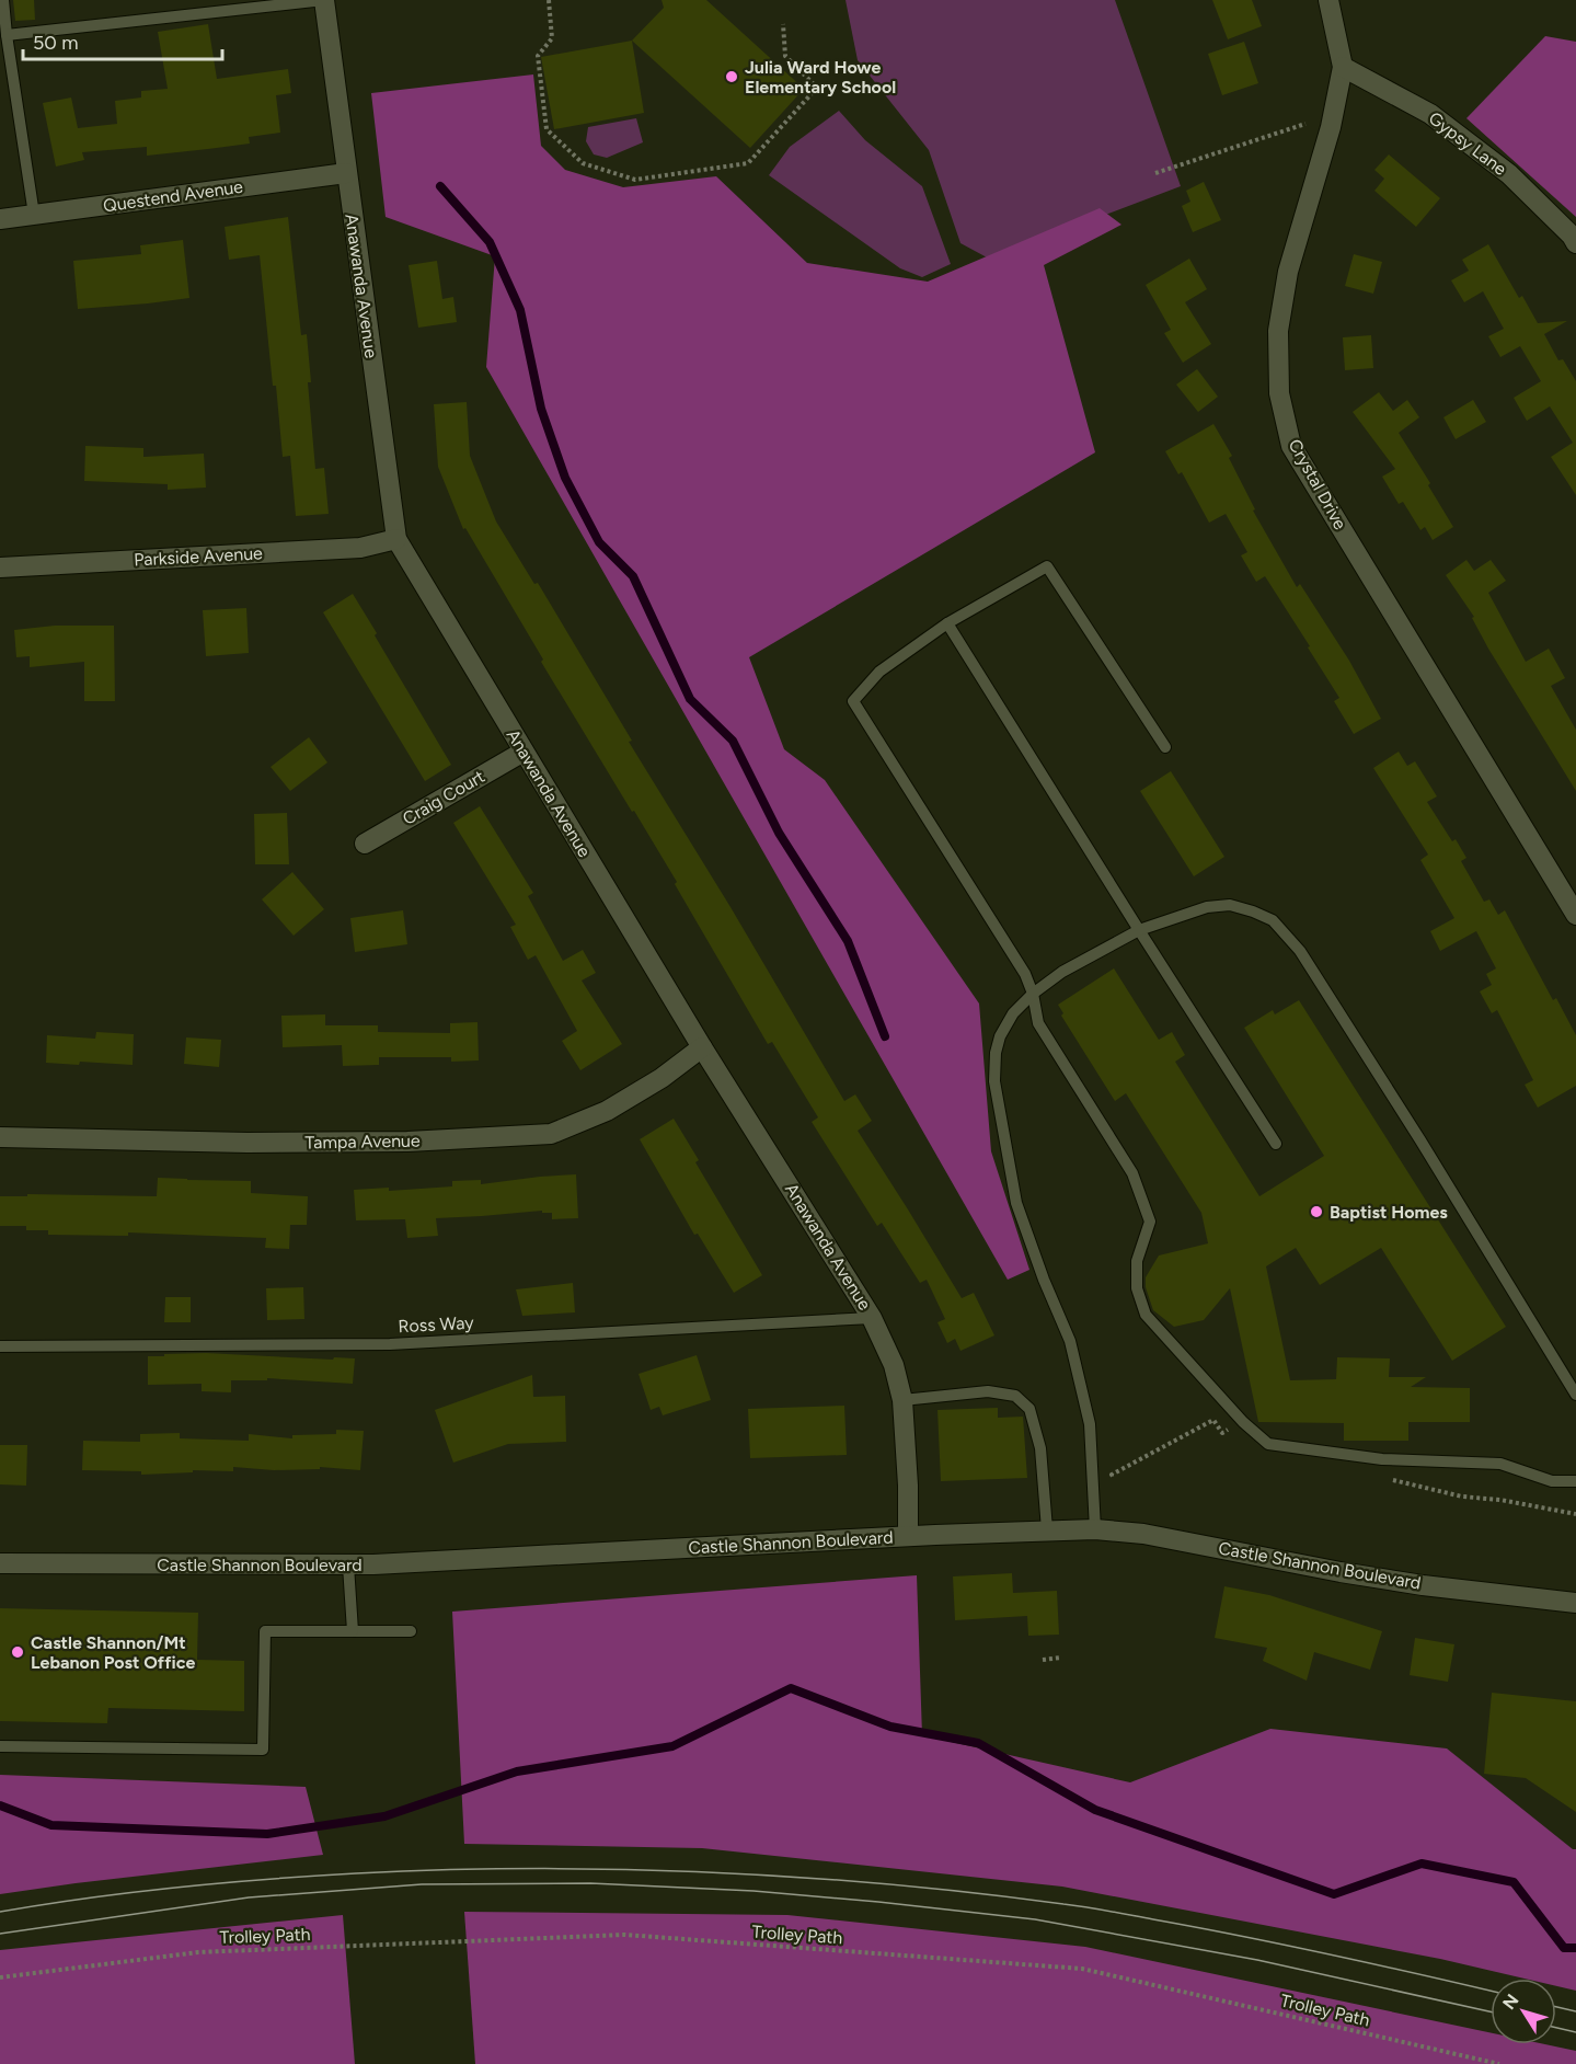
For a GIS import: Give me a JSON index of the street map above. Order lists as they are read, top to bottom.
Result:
{
  "streets": {
    "street": [
      "Gypsy Lane",
      "Questend Avenue",
      "Anawanda Avenue",
      "Crystal Drive",
      "Parkside Avenue",
      "Craig Court",
      "Tampa Avenue",
      "Castle Shannon Boulevard"
    ],
    "lane": ["Ross Way"],
    "path": ["Trolley Path"]
  },
  "crossings": [
    ["Gypsy Lane", "Crystal Drive"],
    ["Questend Avenue", "Anawanda Avenue"],
    ["Anawanda Avenue", "Parkside Avenue"],
    ["Anawanda Avenue", "Craig Court"],
    ["Anawanda Avenue", "Tampa Avenue"],
    ["Anawanda Avenue", "Ross Way"],
    ["Anawanda Avenue", "Castle Shannon Boulevard"]
  ],
  "places": ["Julia Ward Howe Elementary School", "Baptist Homes", "Castle Shannon/Mt Lebanon Post Office"],
  "scale_bar": "50 m",
  "north": "top left"
}
